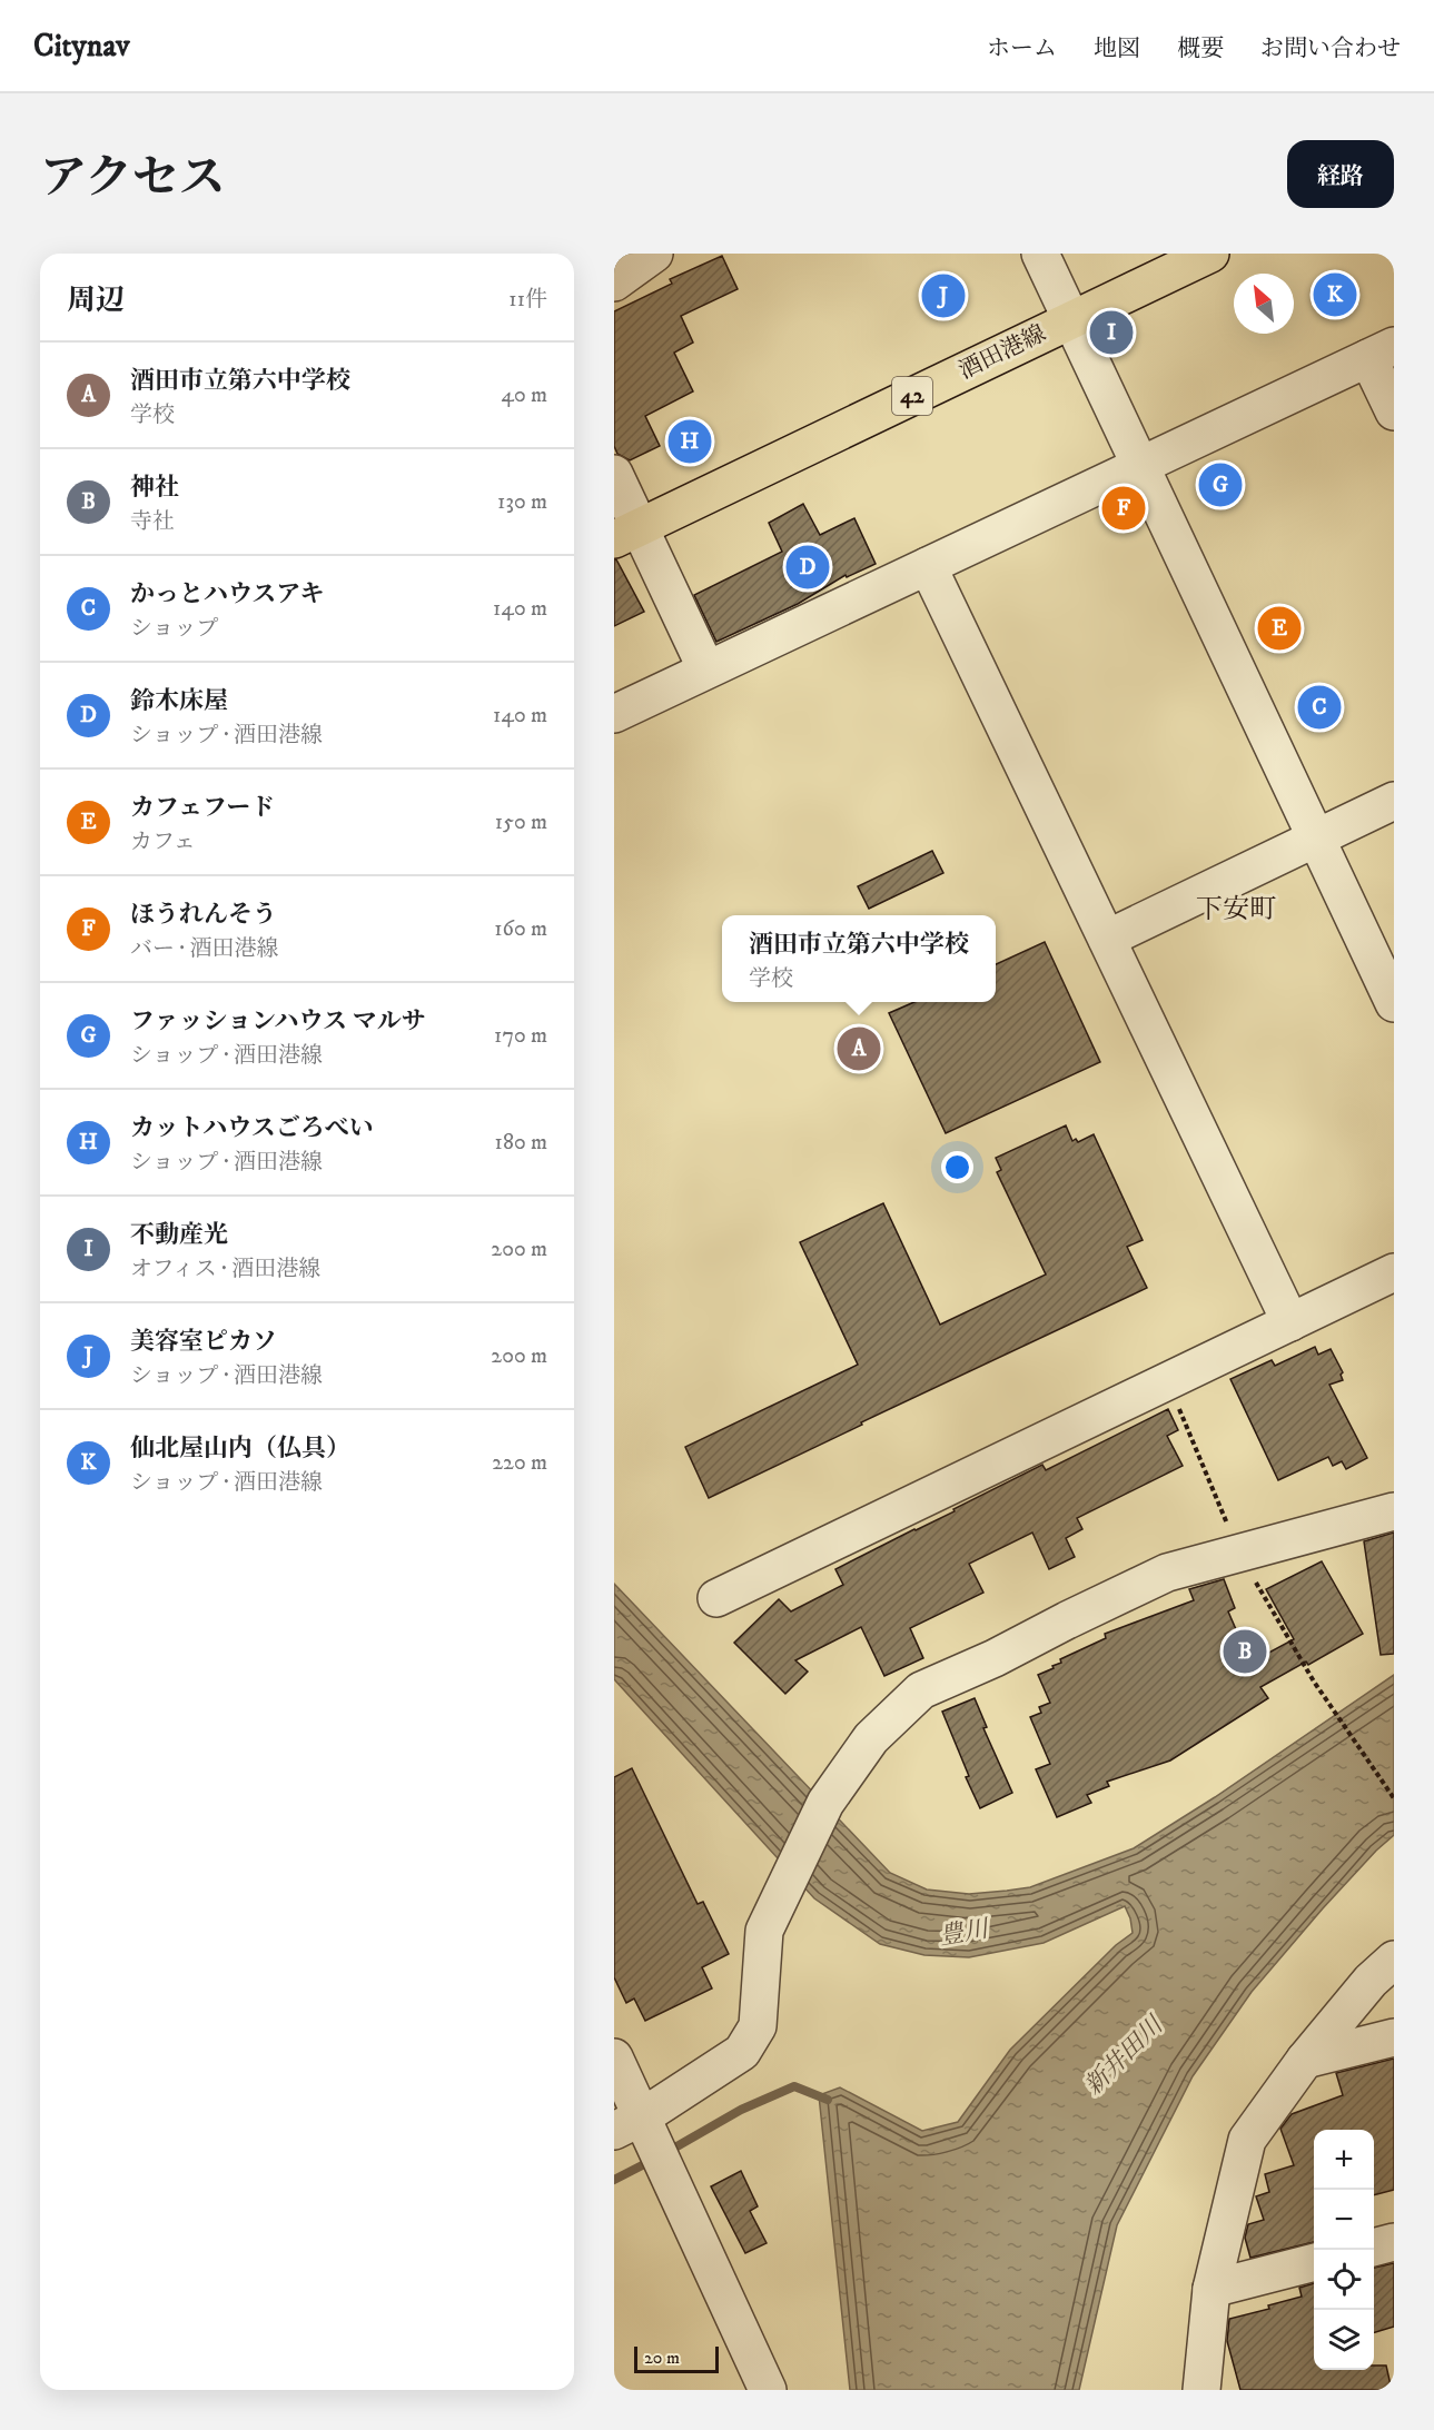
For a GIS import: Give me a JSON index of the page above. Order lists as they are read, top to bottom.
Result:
{
  "streets": {
    "main road": ["酒田港線", "42"]
  },
  "districts": ["下安町"],
  "water": ["豊川", "新井田川"],
  "scale_bar": "20 m",
  "north": "top left",
  "page": {
    "header": "Citynav",
    "nav": [
      "ホーム",
      "地図",
      "概要",
      "お問い合わせ"
    ],
    "title": "アクセス",
    "buttons": "経路",
    "heading": ["周辺", "11件"],
    "pins": [
      "K",
      "J",
      "I",
      "H",
      "G",
      "F",
      "D",
      "E",
      "C",
      "A",
      "B"
    ],
    "list": [
      {
        "mark": "A",
        "name": "酒田市立第六中学校",
        "note": "学校",
        "value": "40 m"
      },
      {
        "mark": "B",
        "name": "神社",
        "note": "寺社",
        "value": "130 m"
      },
      {
        "mark": "C",
        "name": "かっとハウスアキ",
        "note": "ショップ",
        "value": "140 m"
      },
      {
        "mark": "D",
        "name": "鈴木床屋",
        "note": "ショップ · 酒田港線",
        "value": "140 m"
      },
      {
        "mark": "E",
        "name": "カフェフード",
        "note": "カフェ",
        "value": "150 m"
      },
      {
        "mark": "F",
        "name": "ほうれんそう",
        "note": "バー · 酒田港線",
        "value": "160 m"
      },
      {
        "mark": "G",
        "name": "ファッションハウス マルサ",
        "note": "ショップ · 酒田港線",
        "value": "170 m"
      },
      {
        "mark": "H",
        "name": "カットハウスごろべい",
        "note": "ショップ · 酒田港線",
        "value": "180 m"
      },
      {
        "mark": "I",
        "name": "不動産光",
        "note": "オフィス · 酒田港線",
        "value": "200 m"
      },
      {
        "mark": "J",
        "name": "美容室ピカソ",
        "note": "ショップ · 酒田港線",
        "value": "200 m"
      },
      {
        "mark": "K",
        "name": "仙北屋山内（仏具）",
        "note": "ショップ · 酒田港線",
        "value": "220 m"
      }
    ],
    "popup": ["酒田市立第六中学校", "学校"],
    "map_buttons": ["+", "−"],
    "scale": "20 m"
  }
}
